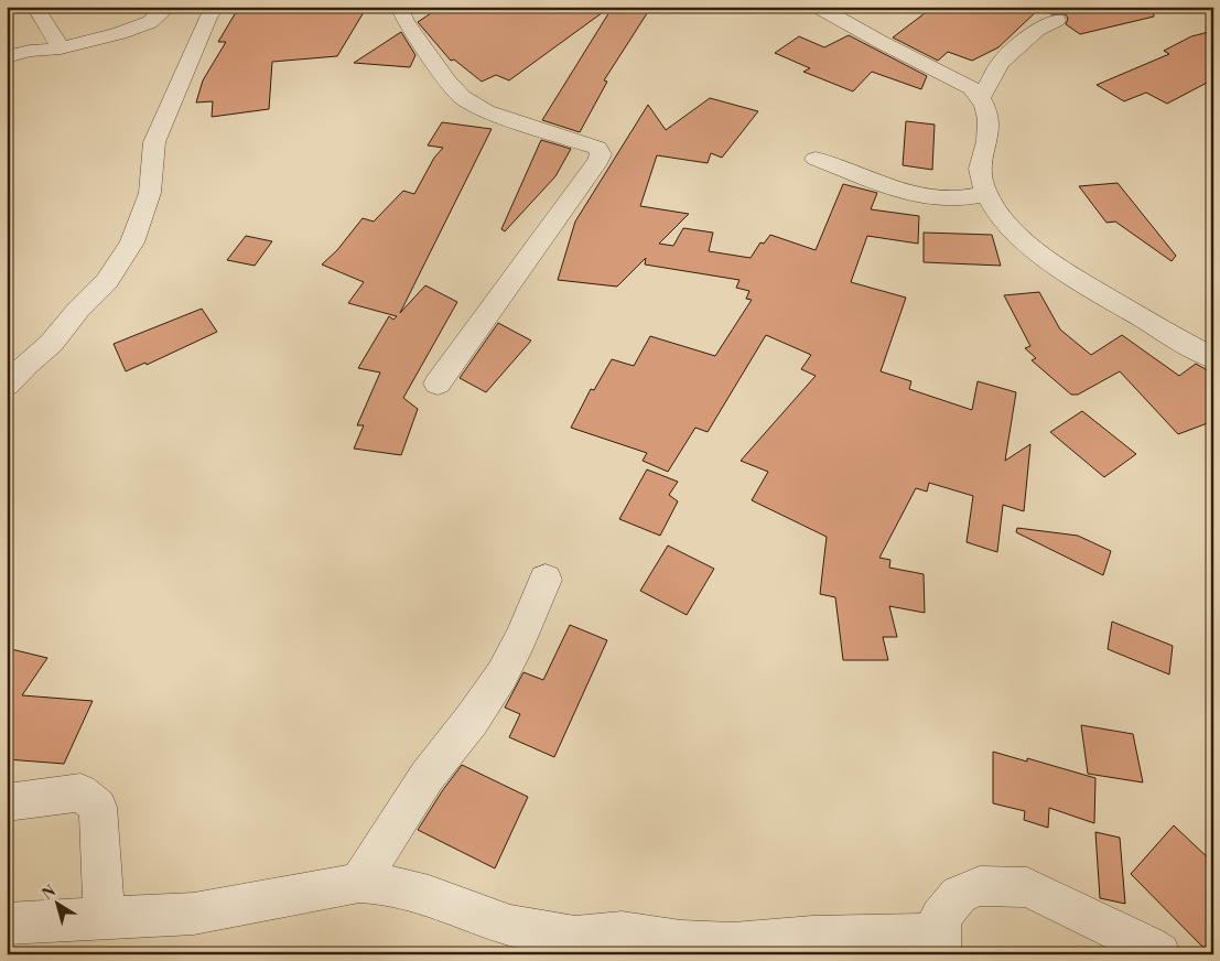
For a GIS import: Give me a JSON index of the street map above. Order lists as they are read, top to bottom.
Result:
{
  "north": "top left"
}
